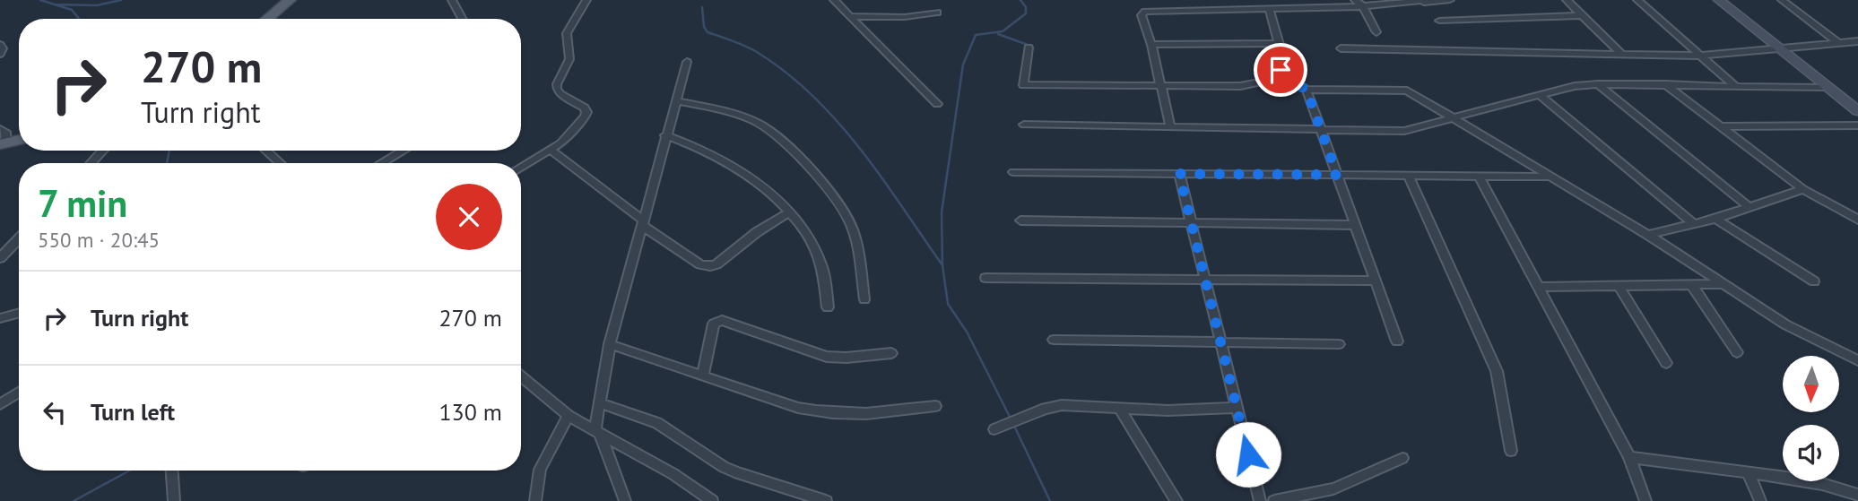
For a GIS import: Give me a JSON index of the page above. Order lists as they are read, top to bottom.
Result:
{
  "north": "bottom",
  "page": {
    "turn": ["270 m", "Turn right"],
    "heading": ["7 min", "550 m · 20:45"],
    "list": [
      {
        "name": "Turn right",
        "value": "270 m"
      },
      {
        "name": "Turn left",
        "value": "130 m"
      }
    ]
  }
}
